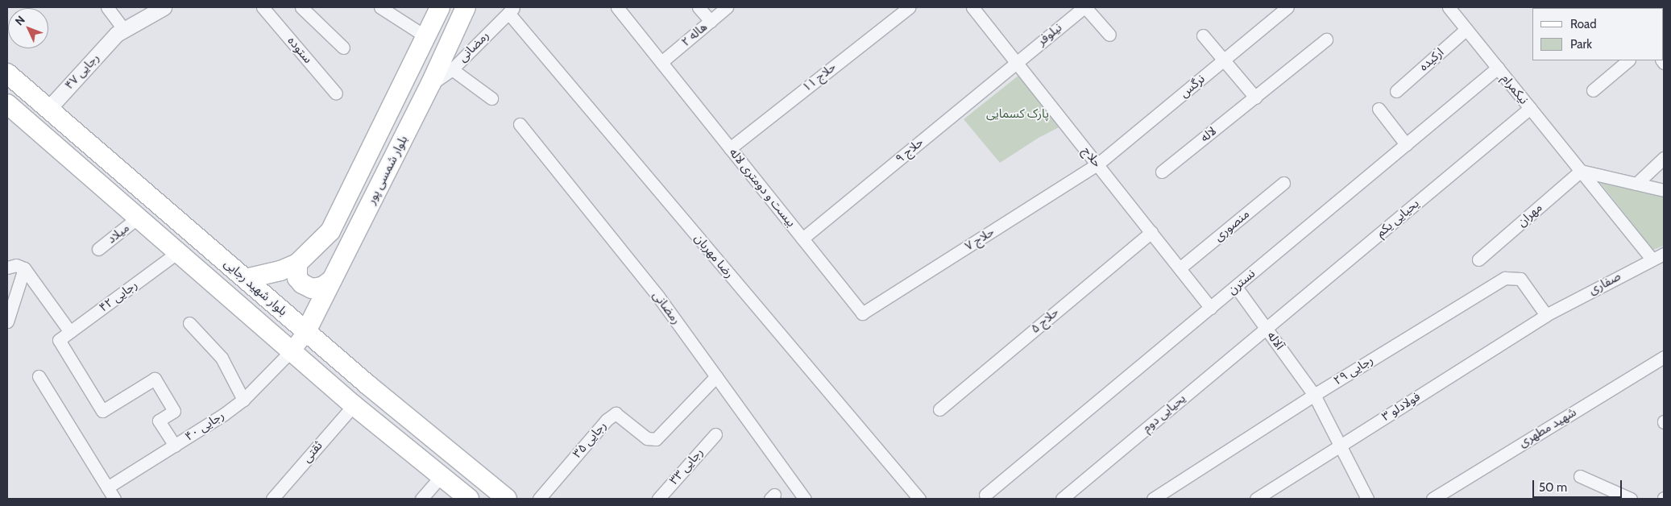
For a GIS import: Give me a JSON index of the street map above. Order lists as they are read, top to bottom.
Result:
{
  "streets": {
    "main road": ["بلوار شمسی پور", "بلوار شهید رجایی"],
    "street": [
      "هاله ۲",
      "نیلوفر",
      "رمضانی",
      "ستوده",
      "ارکیده",
      "رجایی ۴۷",
      "حلاج ۱۱",
      "نرگس",
      "نیکمرام",
      "لاله",
      "حلاج ۹",
      "حلاج",
      "بیست و دومتری لاله",
      "مهران",
      "یحیایی یکم",
      "منصوری",
      "میلاد",
      "حلاج ۷",
      "رضا مهربان",
      "نسترن",
      "صفاری",
      "رجایی ۴۲",
      "حلاج ۵",
      "آلاله",
      "رجایی ۲۹",
      "فولادلو ۳",
      "یحیایی دوم",
      "رجایی ۴۰",
      "شهید مطهری",
      "رجایی ۳۵",
      "ثقتی",
      "رجایی ۳۳"
    ]
  },
  "crossings": [
    ["هاله ۲", "بیست و دومتری لاله"],
    ["نیلوفر", "حلاج ۹"],
    ["نیلوفر", "حلاج"],
    ["رمضانی", "بلوار شمسی پور"],
    ["رمضانی", "رضا مهربان"],
    ["رمضانی", "رجایی ۳۵"],
    ["ارکیده", "نیکمرام"],
    ["رجایی ۴۷", "بلوار شهید رجایی"],
    ["حلاج ۱۱", "بیست و دومتری لاله"],
    ["نرگس", "حلاج"],
    ["نرگس", "حلاج ۷"],
    ["نیکمرام", "مهران"],
    ["نیکمرام", "یحیایی یکم"],
    ["نیکمرام", "نسترن"],
    ["نیکمرام", "صفاری"],
    ["حلاج ۹", "حلاج"],
    ["حلاج ۹", "بیست و دومتری لاله"],
    ["حلاج", "منصوری"],
    ["حلاج", "حلاج ۷"],
    ["حلاج", "نسترن"],
    ["حلاج", "حلاج ۵"],
    ["بلوار شمسی پور", "بلوار شهید رجایی"],
    ["بیست و دومتری لاله", "حلاج ۷"],
    ["یحیایی یکم", "آلاله"],
    ["یحیایی یکم", "یحیایی دوم"],
    ["میلاد", "بلوار شهید رجایی"],
    ["نسترن", "آلاله"],
    ["صفاری", "رجایی ۲۹"],
    ["صفاری", "فولادلو ۳"],
    ["بلوار شهید رجایی", "رجایی ۴۲"],
    ["بلوار شهید رجایی", "رجایی ۴۰"],
    ["بلوار شهید رجایی", "ثقتی"],
    ["رجایی ۴۲", "رجایی ۴۰"],
    ["آلاله", "رجایی ۲۹"],
    ["آلاله", "فولادلو ۳"],
    ["آلاله", "یحیایی دوم"],
    ["رجایی ۲۹", "فولادلو ۳"]
  ],
  "parks": ["پارک کسمایی"],
  "legend": ["Road", "Park"],
  "scale_bar": "50 m",
  "north": "top left"
}
